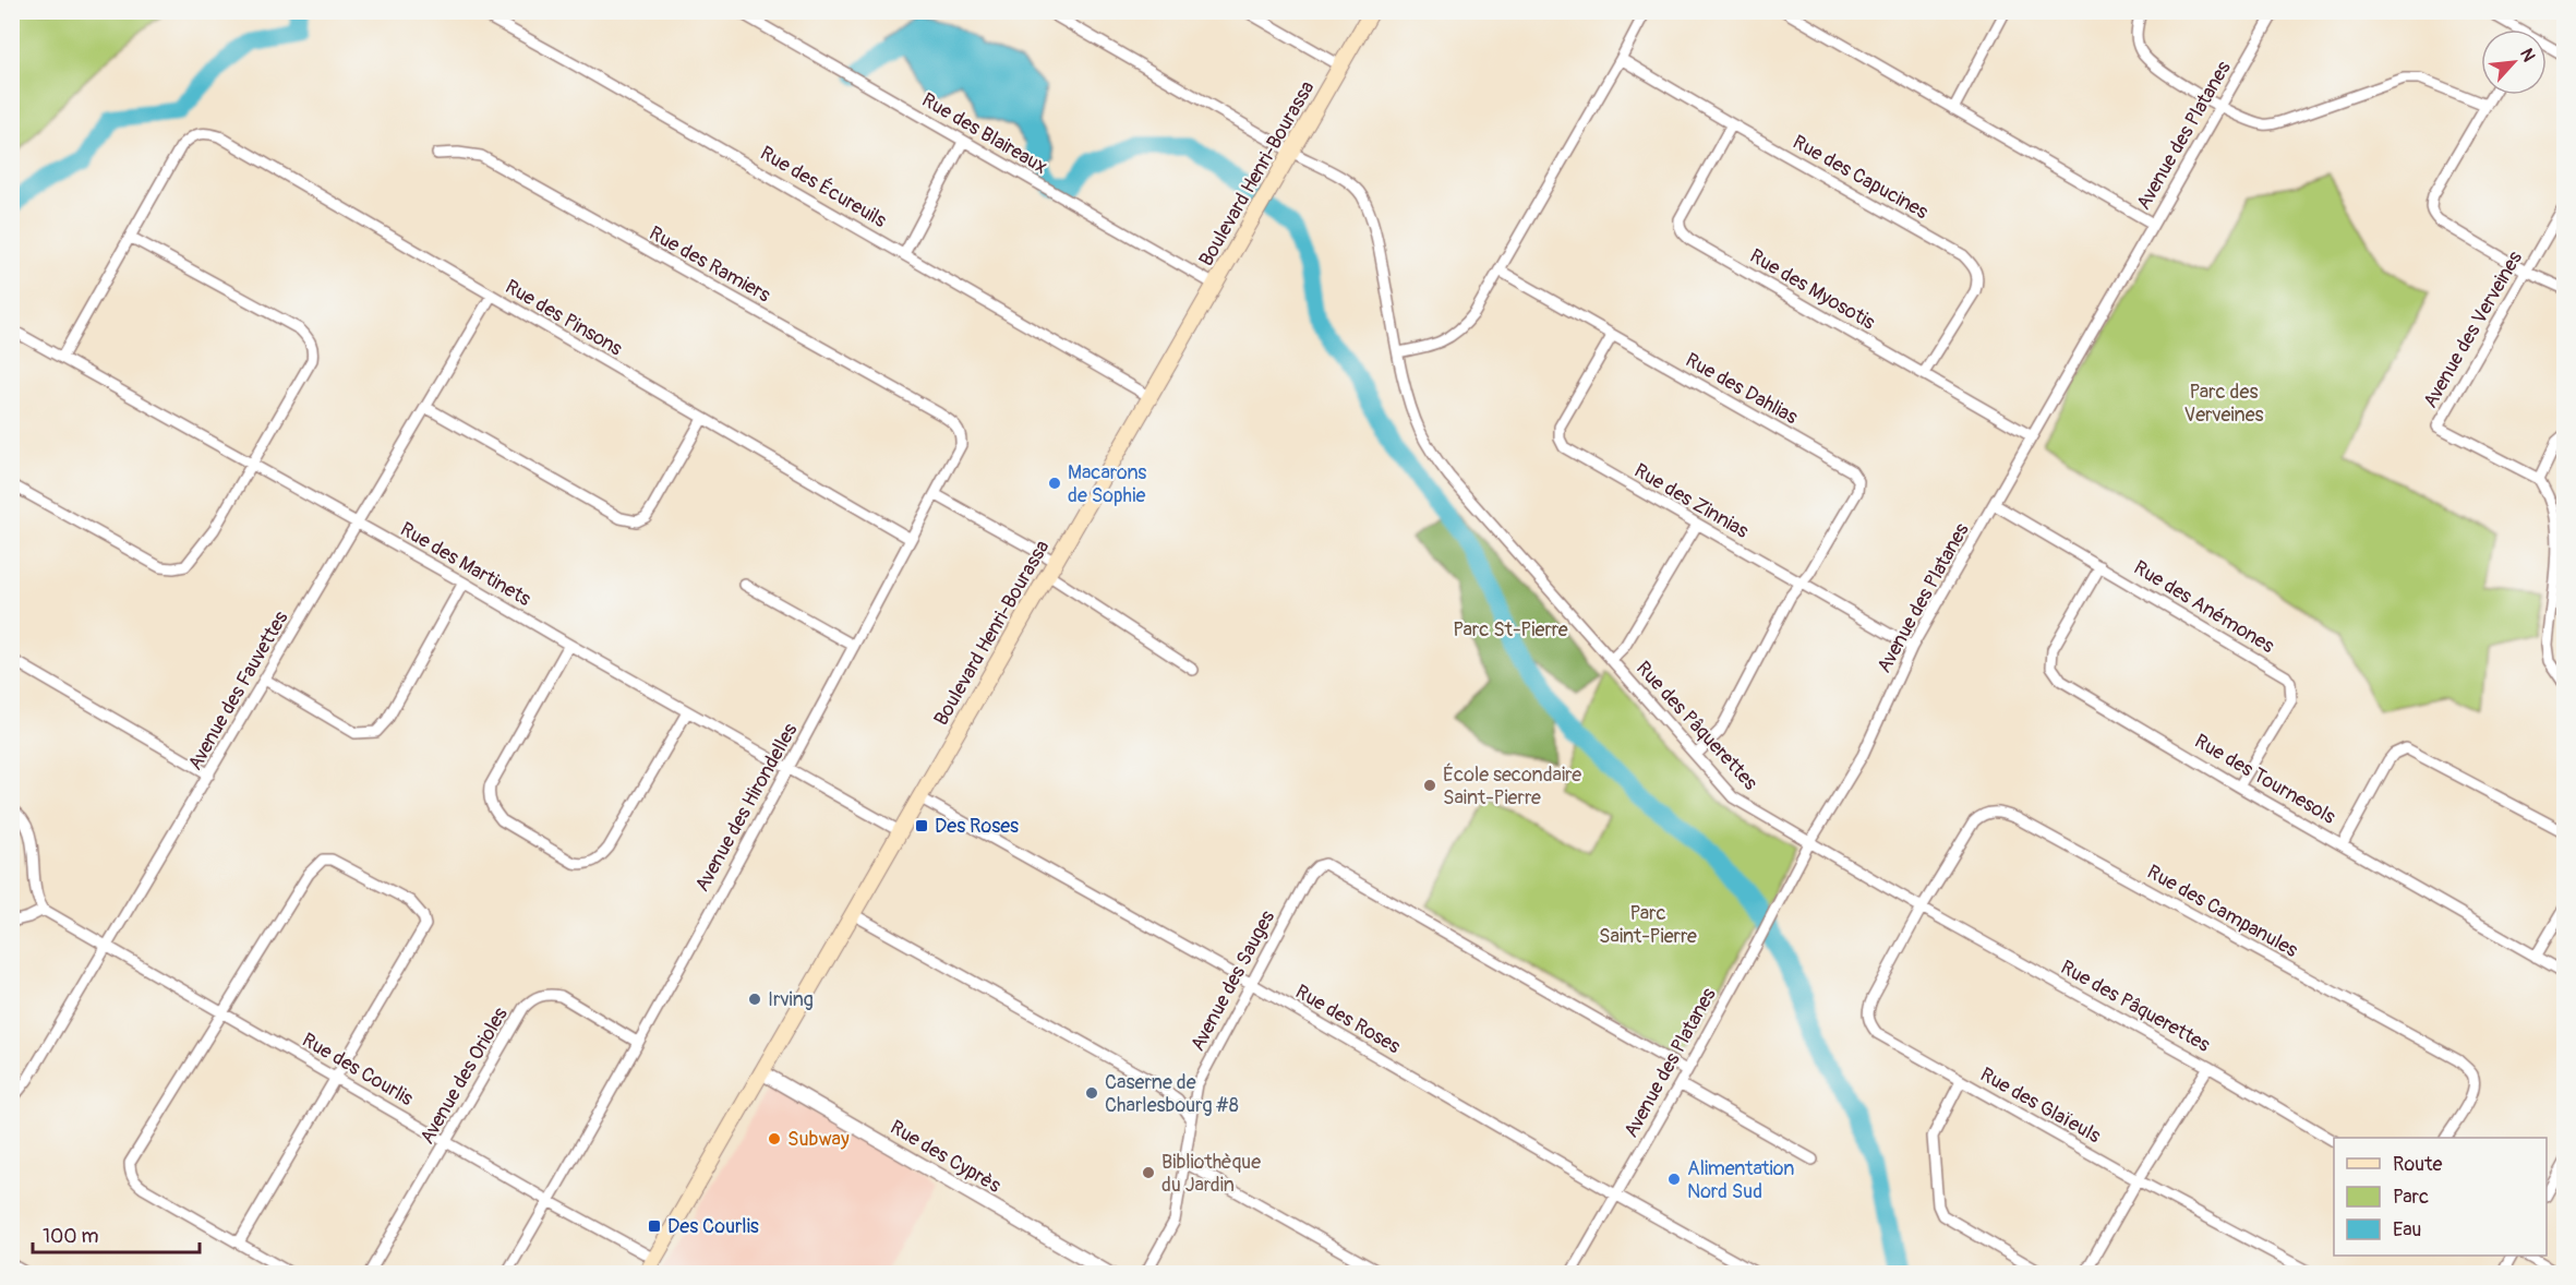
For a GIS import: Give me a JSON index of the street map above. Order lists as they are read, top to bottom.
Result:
{
  "streets": {
    "main road": ["Boulevard Henri-Bourassa"],
    "street": [
      "Rue des Blaireaux",
      "Avenue des Platanes",
      "Rue des Capucines",
      "Rue des Écureuils",
      "Rue des Ramiers",
      "Rue des Myosotis",
      "Rue des Pinsons",
      "Avenue des Verveines",
      "Rue des Dahlias",
      "Rue des Zinnias",
      "Rue des Martinets",
      "Rue des Anémones",
      "Avenue des Fauvettes",
      "Rue des Pâquerettes",
      "Rue des Tournesols",
      "Avenue des Hirondelles",
      "Rue des Campanules",
      "Avenue des Sauges",
      "Rue des Roses",
      "Rue des Courlis",
      "Avenue des Orioles",
      "Rue des Glaïeuls",
      "Rue des Cyprès"
    ]
  },
  "crossings": [
    ["Rue des Blaireaux", "Boulevard Henri-Bourassa"],
    ["Avenue des Platanes", "Rue des Myosotis"],
    ["Avenue des Platanes", "Rue des Zinnias"],
    ["Avenue des Platanes", "Rue des Anémones"],
    ["Avenue des Platanes", "Rue des Pâquerettes"],
    ["Avenue des Platanes", "Avenue des Sauges"],
    ["Avenue des Platanes", "Rue des Roses"],
    ["Boulevard Henri-Bourassa", "Rue des Écureuils"],
    ["Boulevard Henri-Bourassa", "Rue des Martinets"],
    ["Boulevard Henri-Bourassa", "Rue des Pâquerettes"],
    ["Boulevard Henri-Bourassa", "Rue des Roses"],
    ["Boulevard Henri-Bourassa", "Rue des Courlis"],
    ["Boulevard Henri-Bourassa", "Rue des Cyprès"],
    ["Rue des Capucines", "Rue des Myosotis"],
    ["Rue des Ramiers", "Avenue des Hirondelles"],
    ["Rue des Pinsons", "Avenue des Fauvettes"],
    ["Rue des Pinsons", "Avenue des Hirondelles"],
    ["Rue des Dahlias", "Rue des Zinnias"],
    ["Rue des Martinets", "Avenue des Fauvettes"],
    ["Rue des Martinets", "Avenue des Hirondelles"],
    ["Rue des Anémones", "Rue des Tournesols"],
    ["Avenue des Fauvettes", "Rue des Courlis"],
    ["Rue des Pâquerettes", "Rue des Campanules"],
    ["Rue des Pâquerettes", "Rue des Glaïeuls"],
    ["Avenue des Hirondelles", "Rue des Courlis"],
    ["Avenue des Hirondelles", "Avenue des Orioles"],
    ["Rue des Campanules", "Rue des Glaïeuls"],
    ["Avenue des Sauges", "Rue des Roses"],
    ["Rue des Courlis", "Avenue des Orioles"]
  ],
  "parks": ["Parc des Verveines", "Parc St-Pierre", "Parc Saint-Pierre"],
  "places": {
    "other": [
      "Macarons de Sophie",
      "École secondaire Saint-Pierre",
      "Irving",
      "Caserne de Charlesbourg #8",
      "Subway",
      "Bibliothèque du Jardin",
      "Alimentation Nord Sud"
    ],
    "transit": ["Des Roses", "Des Courlis"]
  },
  "legend": ["Route", "Parc", "Eau"],
  "scale_bar": "100 m",
  "north": "top right"
}
